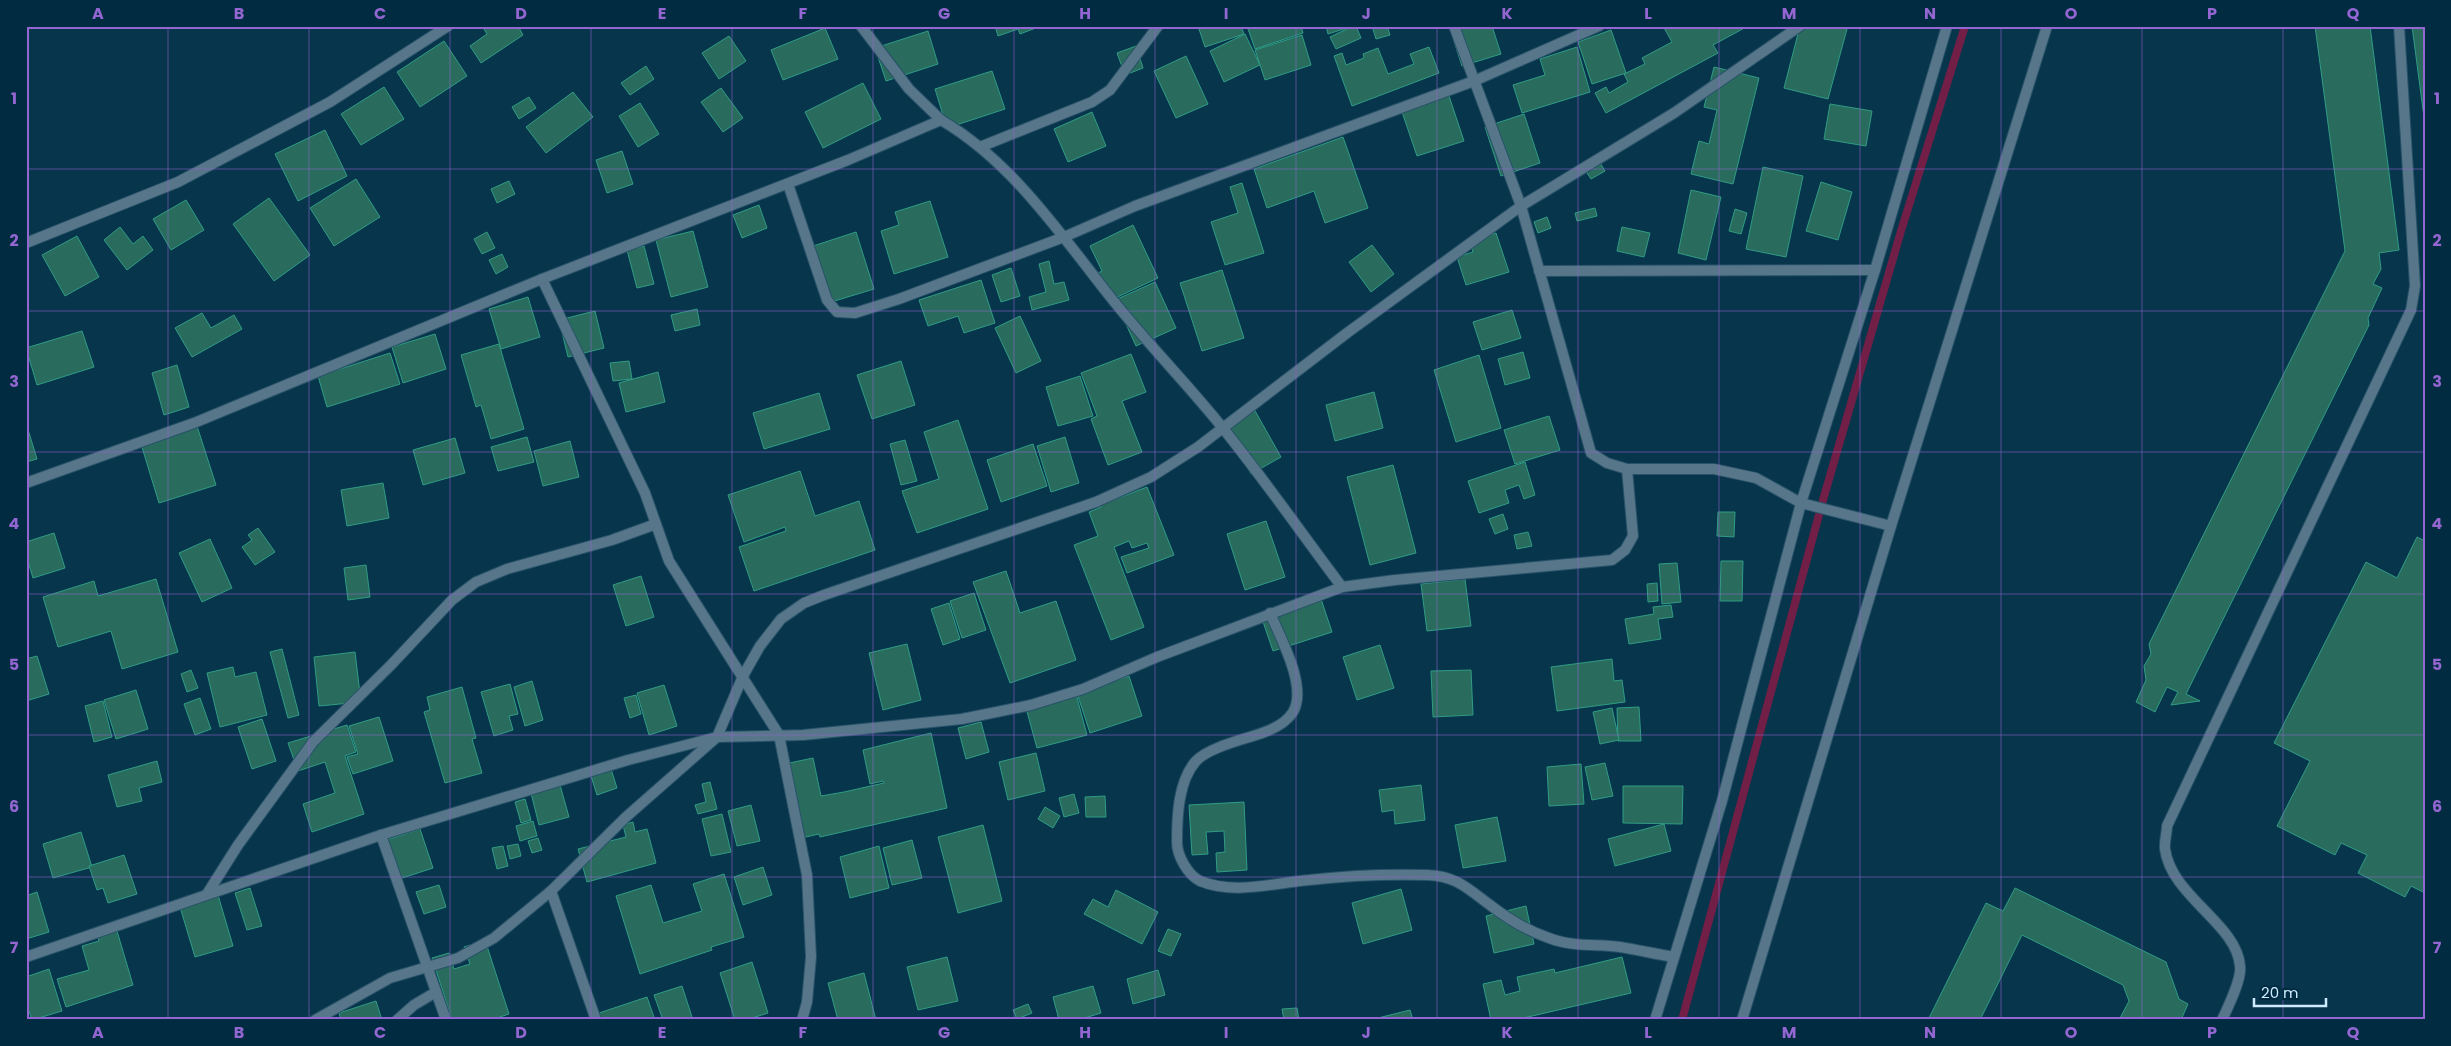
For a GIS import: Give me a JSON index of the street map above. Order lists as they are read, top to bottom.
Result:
{
  "scale_bar": "20 m",
  "grid": {
    "columns": [
      "A",
      "B",
      "C",
      "D",
      "E",
      "F",
      "G",
      "H",
      "I",
      "J",
      "K",
      "L",
      "M",
      "N",
      "O",
      "P",
      "Q"
    ],
    "rows": [
      "1",
      "2",
      "3",
      "4",
      "5",
      "6",
      "7"
    ]
  }
}
